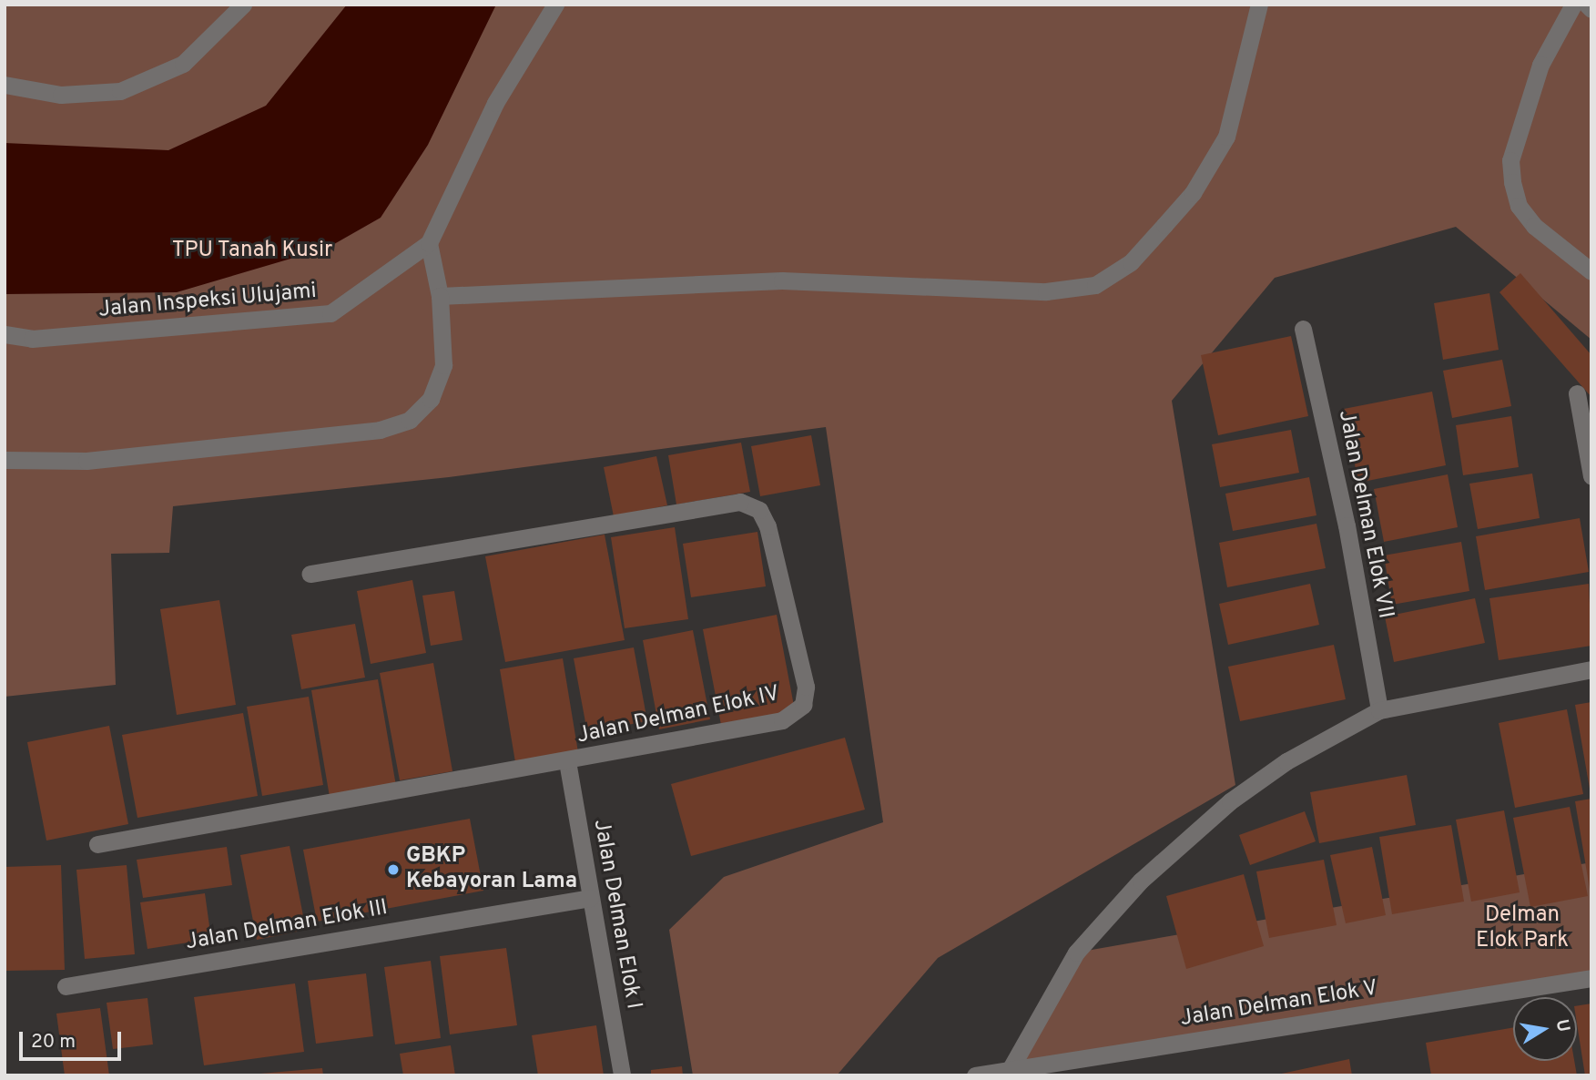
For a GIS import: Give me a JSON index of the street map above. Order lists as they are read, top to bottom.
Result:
{
  "streets": {
    "street": [
      "Jalan Inspeksi Ulujami",
      "Jalan Delman Elok VII",
      "Jalan Delman Elok IV",
      "Jalan Delman Elok I",
      "Jalan Delman Elok III",
      "Jalan Delman Elok V"
    ]
  },
  "crossings": [
    ["Jalan Delman Elok IV", "Jalan Delman Elok I"],
    ["Jalan Delman Elok I", "Jalan Delman Elok III"]
  ],
  "parks": ["TPU Tanah Kusir", "Delman Elok Park"],
  "places": ["GBKP Kebayoran Lama"],
  "scale_bar": "20 m",
  "north": "right"
}
